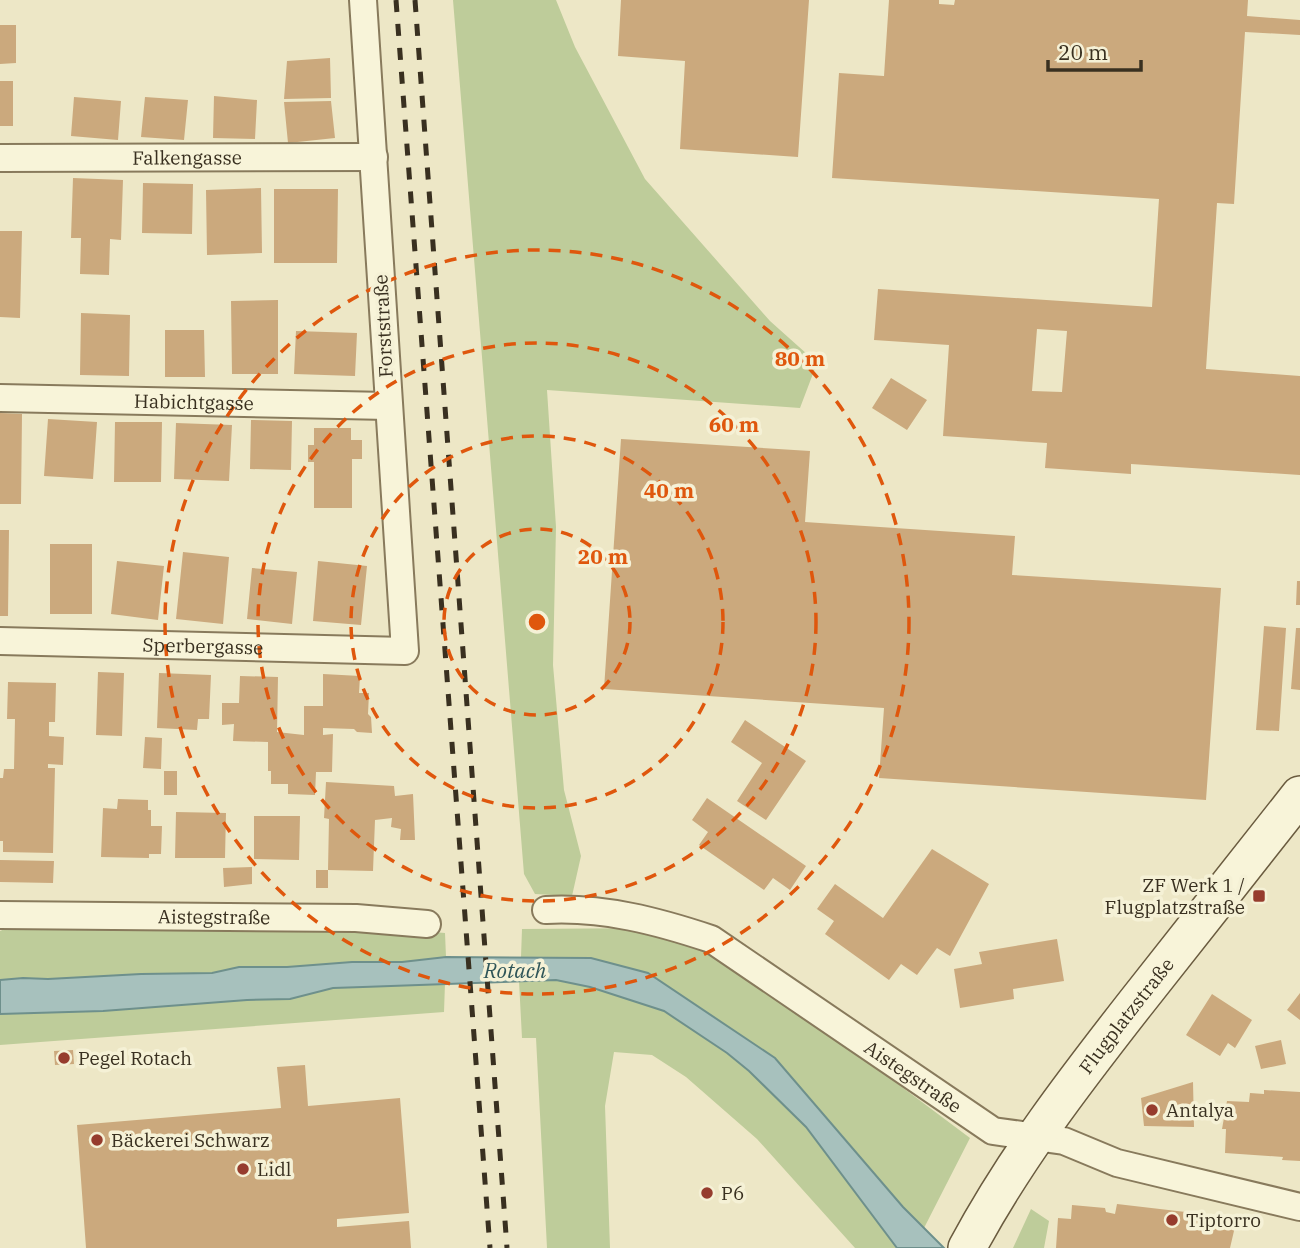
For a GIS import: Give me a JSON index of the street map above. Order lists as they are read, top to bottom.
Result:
{
  "streets": {
    "street": [
      "Falkengasse",
      "Forststraße",
      "Habichtgasse",
      "Sperbergasse",
      "Aistegstraße",
      "Flugplatzstraße"
    ]
  },
  "crossings": [
    ["Falkengasse", "Forststraße"],
    ["Forststraße", "Habichtgasse"],
    ["Forststraße", "Sperbergasse"],
    ["Aistegstraße", "Flugplatzstraße"]
  ],
  "water": ["Rotach"],
  "places": {
    "transit": ["ZF Werk 1 / Flugplatzstraße"],
    "other": [
      "Pegel Rotach",
      "Antalya",
      "Bäckerei Schwarz",
      "Lidl",
      "P6",
      "Tiptorro"
    ]
  },
  "scale_bar": "20 m",
  "rings": [
    "80 m",
    "60 m",
    "40 m",
    "20 m"
  ]
}
